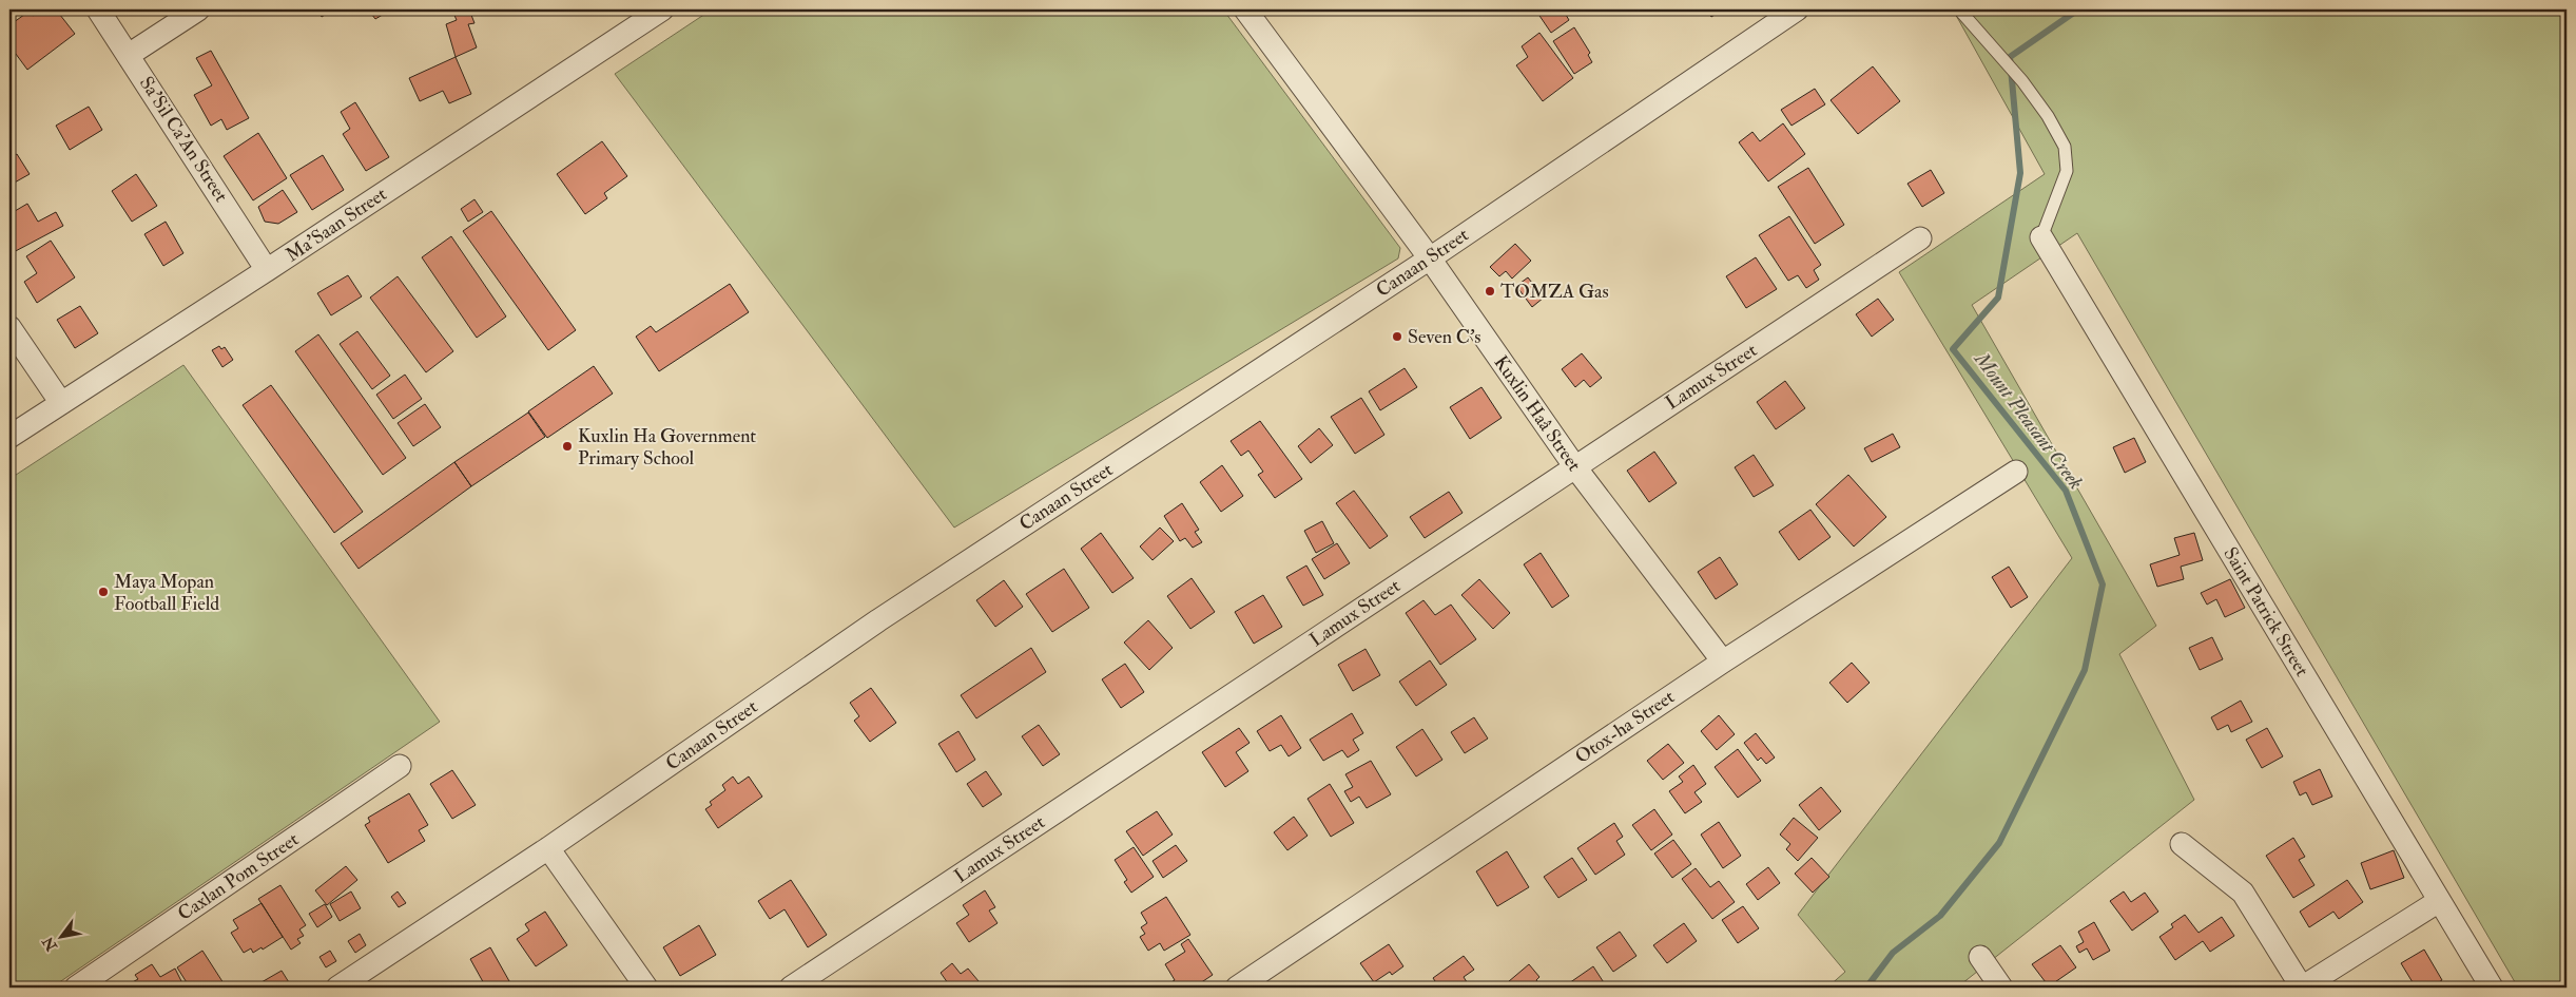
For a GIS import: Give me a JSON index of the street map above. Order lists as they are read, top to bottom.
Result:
{
  "streets": {
    "street": [
      "Sa'Sil Ca'An Street",
      "Ma'Saan Street",
      "Canaan Street",
      "Lamux Street",
      "Kuxlin Haâ Street",
      "Saint Patrick Street",
      "Otox-ha Street",
      "Caxlan Pom Street"
    ]
  },
  "crossings": [
    ["Sa'Sil Ca'An Street", "Ma'Saan Street"],
    ["Canaan Street", "Kuxlin Haâ Street"],
    ["Lamux Street", "Kuxlin Haâ Street"],
    ["Kuxlin Haâ Street", "Otox-ha Street"]
  ],
  "water": ["Mount Pleasant Creek"],
  "places": [
    "TOMZA Gas",
    "Seven C's",
    "Kuxlin Ha Government Primary School",
    "Maya Mopan Football Field"
  ],
  "north": "bottom left"
}
